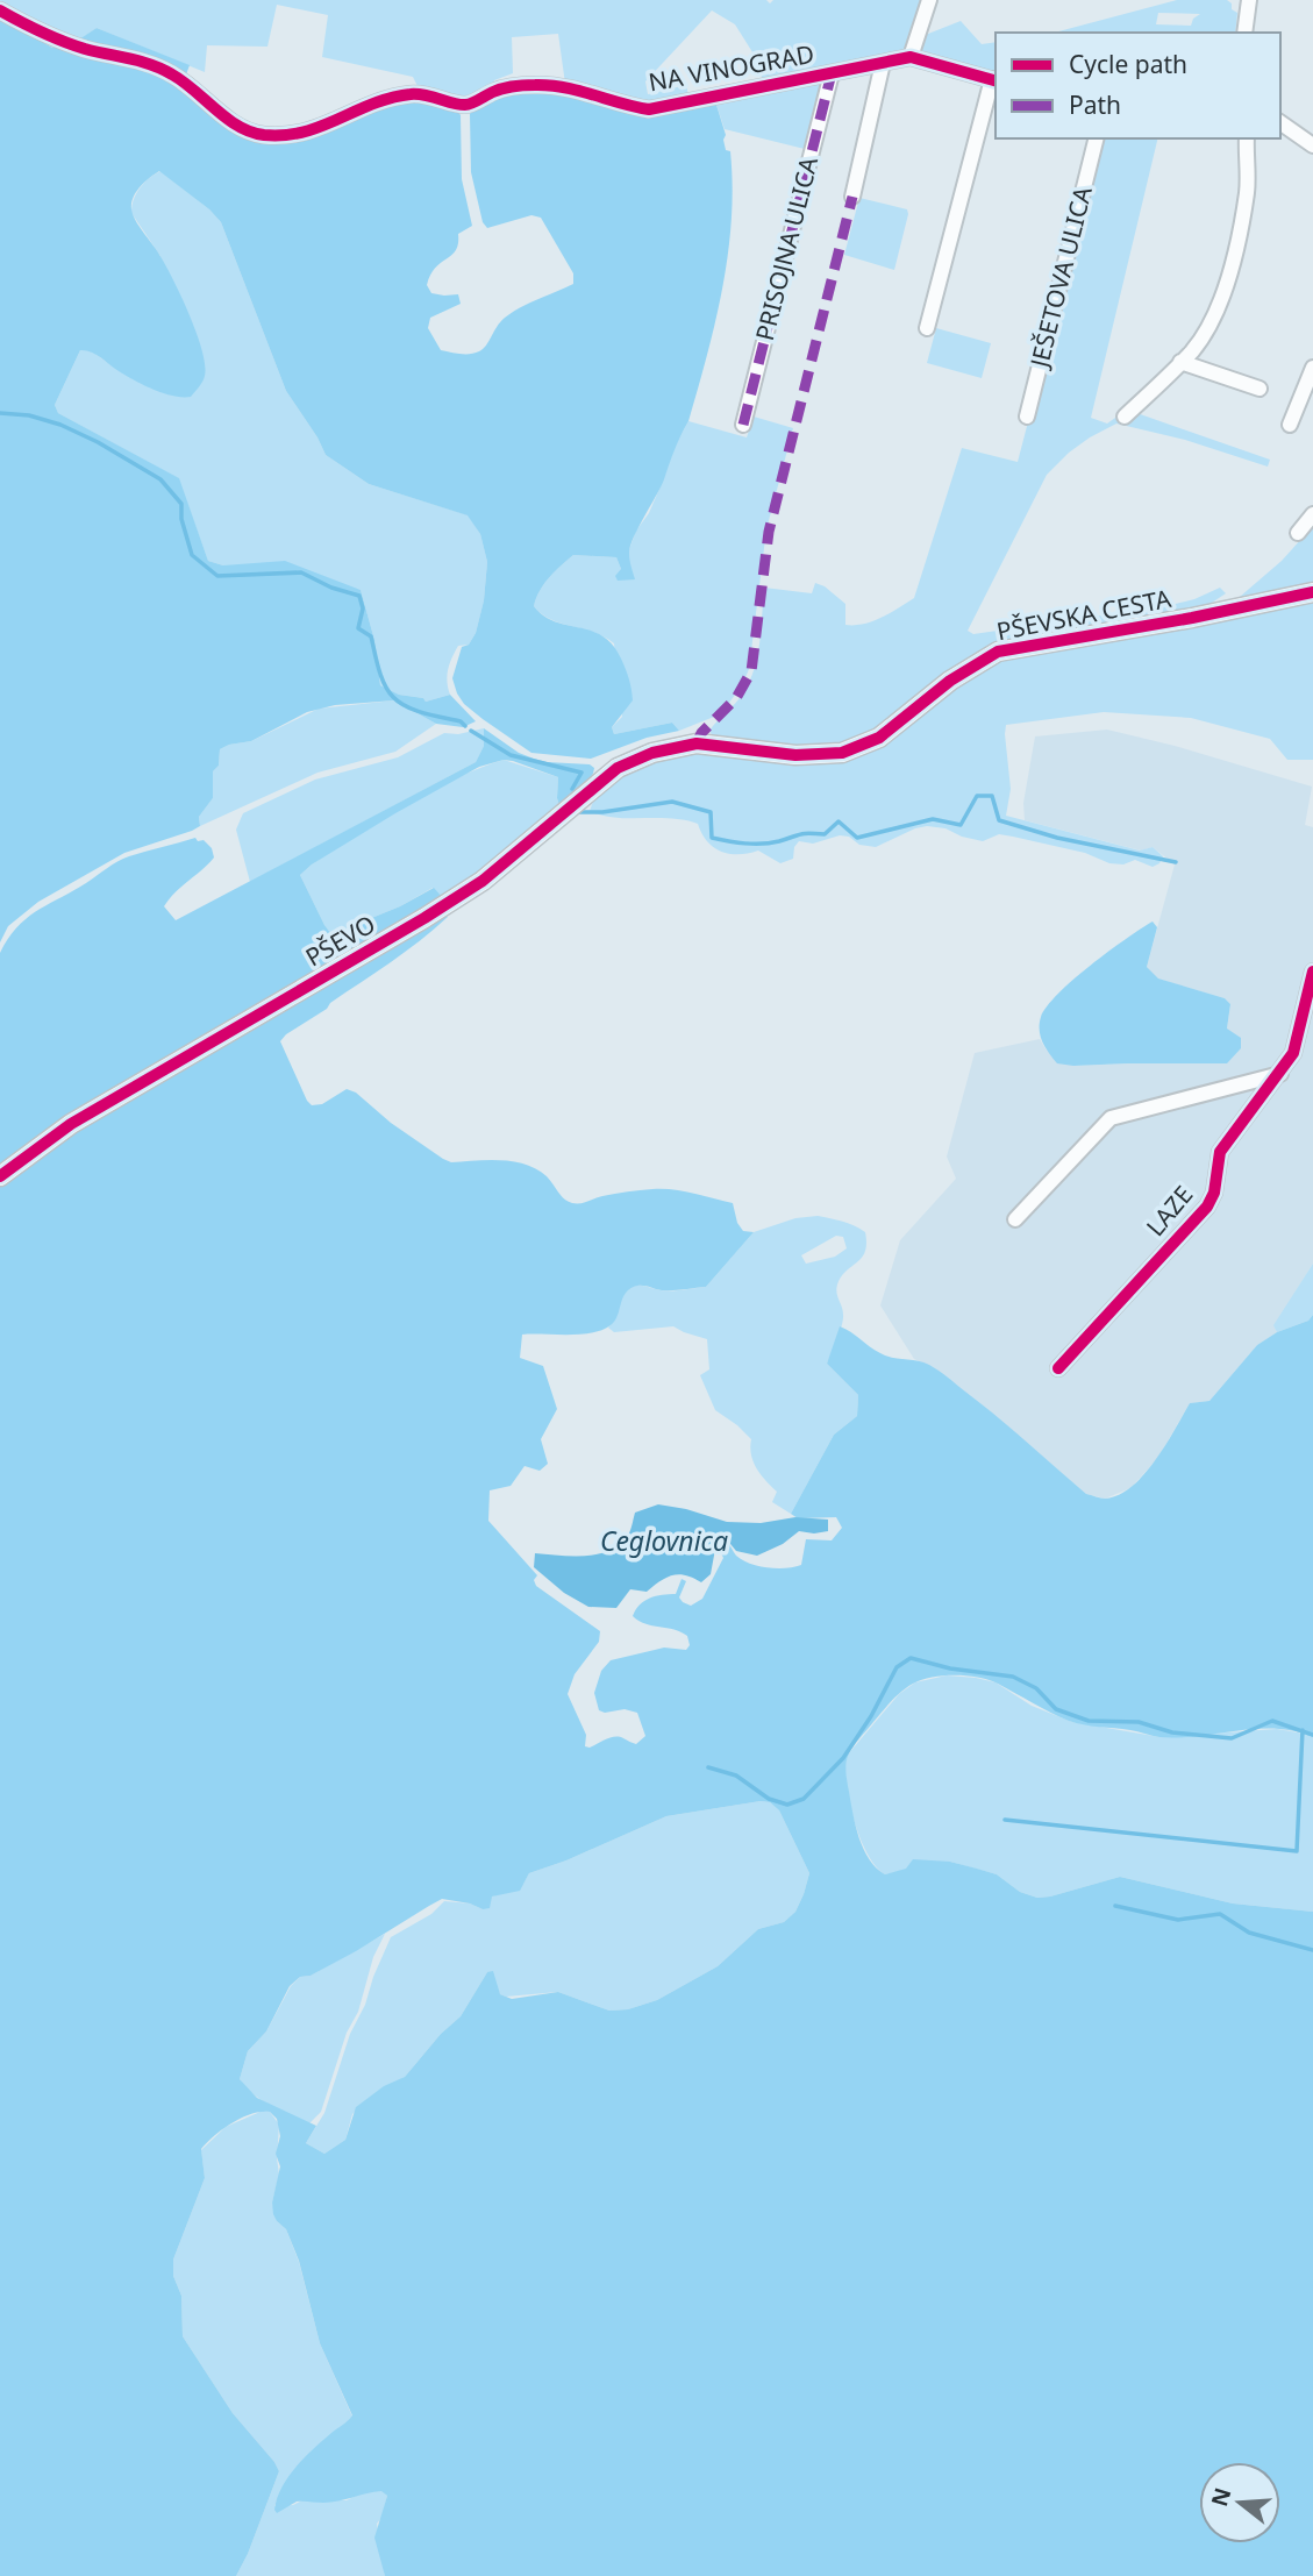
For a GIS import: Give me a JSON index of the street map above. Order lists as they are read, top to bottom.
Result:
{
  "streets": {
    "street": [
      "NA VINOGRAD",
      "PRISOJNA ULICA",
      "JEŠETOVA ULICA",
      "PŠEVSKA CESTA",
      "PŠEVO",
      "LAZE"
    ]
  },
  "crossings": [
    ["NA VINOGRAD", "PRISOJNA ULICA"],
    ["PŠEVSKA CESTA", "PŠEVO"]
  ],
  "water": ["Ceglovnica"],
  "legend": ["Cycle path", "Path"],
  "north": "left"
}
